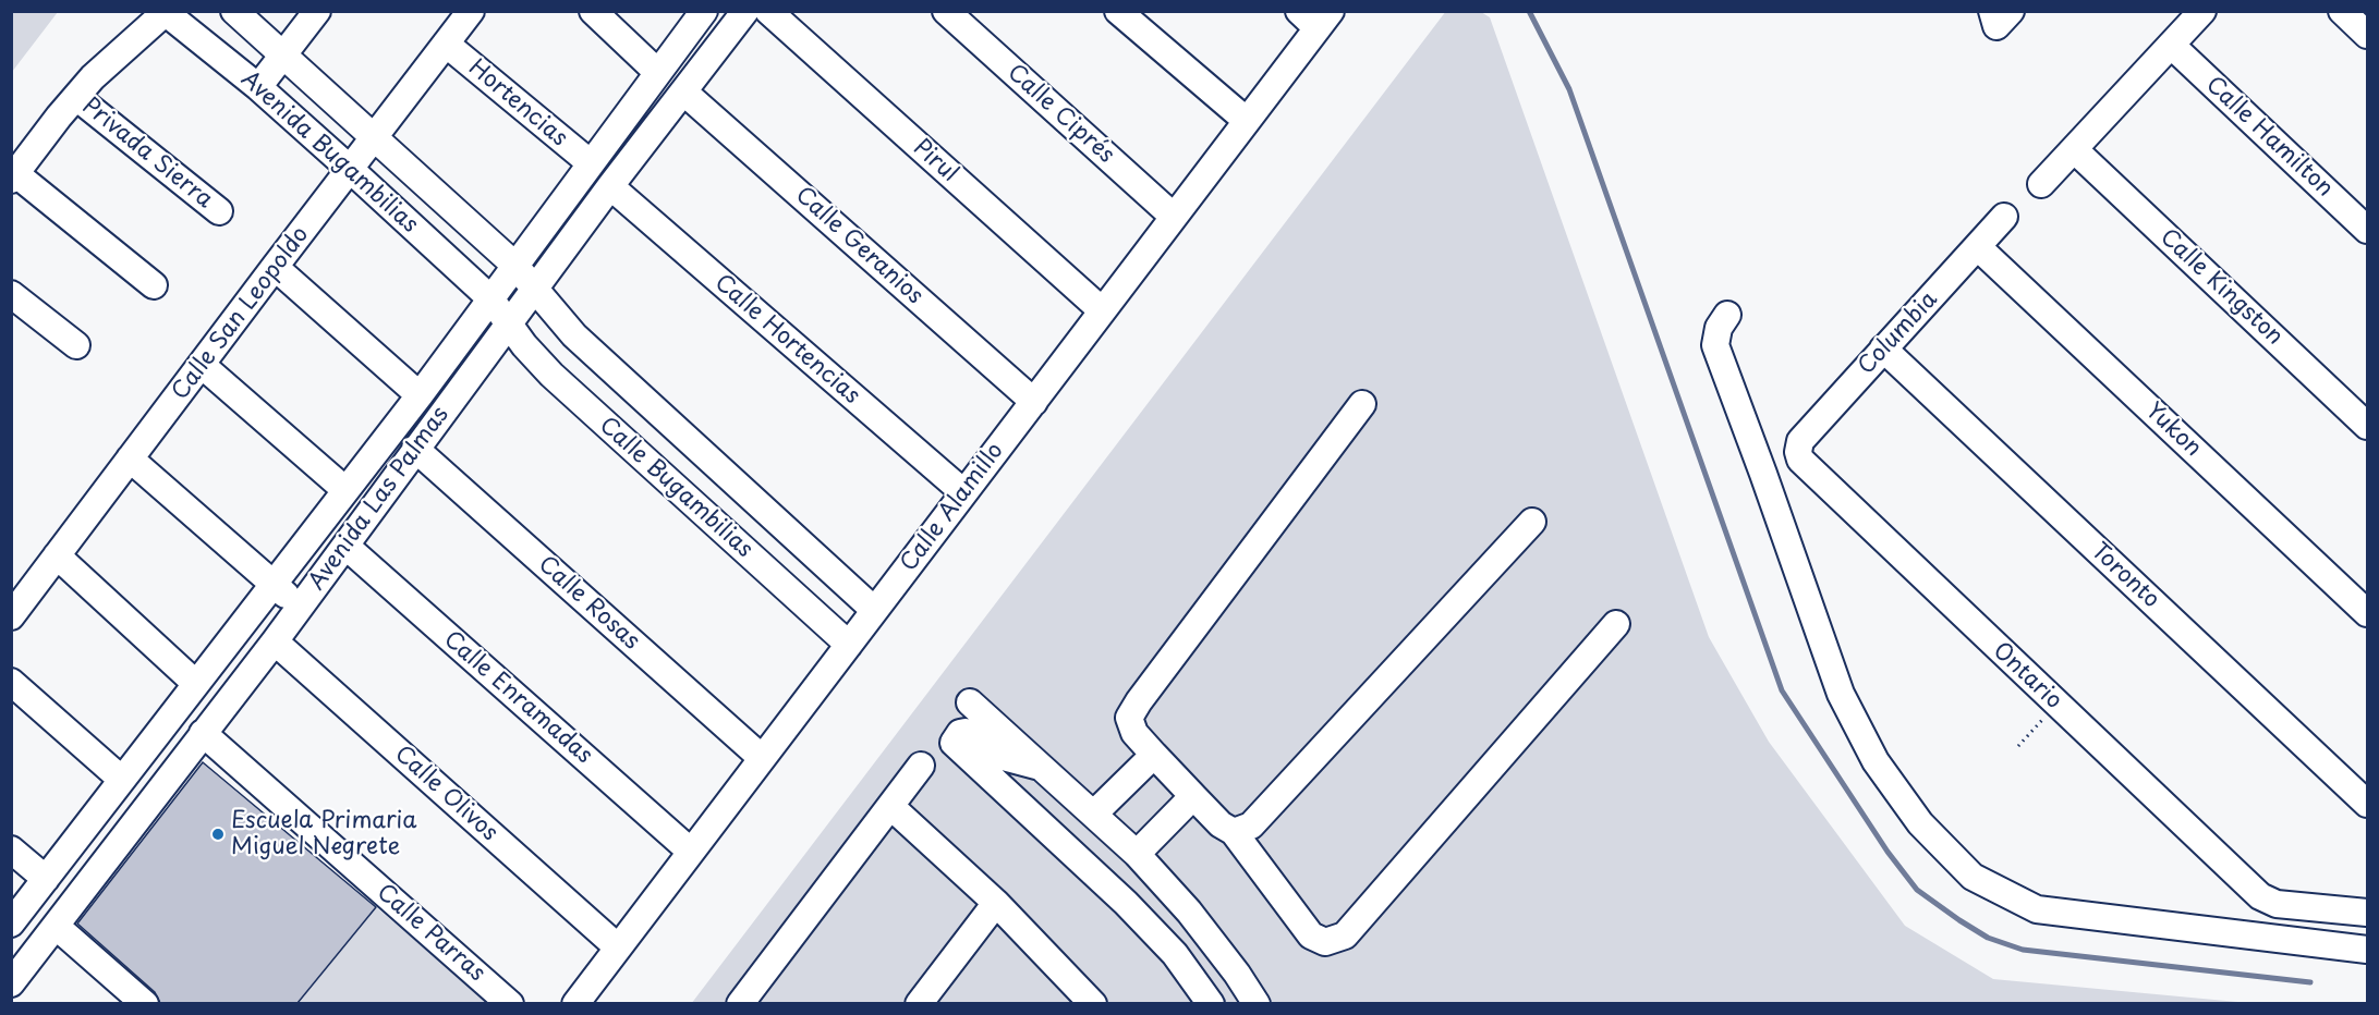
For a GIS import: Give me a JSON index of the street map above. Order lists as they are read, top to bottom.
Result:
{
  "streets": {
    "street": [
      "Hortencias",
      "Calle Ciprés",
      "Calle Hamilton",
      "Avenida Bugambilias",
      "Privada Sierra",
      "Pirul",
      "Calle Geranios",
      "Calle Kingston",
      "Calle San Leopoldo",
      "Columbia",
      "Calle Hortencias",
      "Yukon",
      "Calle Bugambilias",
      "Avenida Las Palmas",
      "Calle Alamillo",
      "Toronto",
      "Calle Rosas",
      "Ontario",
      "Calle Enramadas",
      "Calle Olivos",
      "Calle Parras"
    ]
  },
  "crossings": [
    ["Hortencias", "Calle San Leopoldo"],
    ["Hortencias", "Avenida Las Palmas"],
    ["Calle Ciprés", "Calle Alamillo"],
    ["Avenida Bugambilias", "Calle San Leopoldo"],
    ["Avenida Bugambilias", "Calle Bugambilias"],
    ["Avenida Bugambilias", "Avenida Las Palmas"],
    ["Pirul", "Calle Alamillo"],
    ["Calle Geranios", "Avenida Las Palmas"],
    ["Calle Geranios", "Calle Alamillo"],
    ["Columbia", "Yukon"],
    ["Columbia", "Toronto"],
    ["Columbia", "Ontario"],
    ["Calle Hortencias", "Avenida Las Palmas"],
    ["Calle Hortencias", "Calle Alamillo"],
    ["Calle Bugambilias", "Avenida Las Palmas"],
    ["Calle Bugambilias", "Calle Alamillo"],
    ["Avenida Las Palmas", "Calle Rosas"],
    ["Avenida Las Palmas", "Calle Enramadas"],
    ["Avenida Las Palmas", "Calle Olivos"],
    ["Avenida Las Palmas", "Calle Parras"],
    ["Calle Alamillo", "Calle Rosas"],
    ["Calle Alamillo", "Calle Enramadas"],
    ["Calle Alamillo", "Calle Olivos"]
  ],
  "places": ["Escuela Primaria Miguel Negrete"]
}
